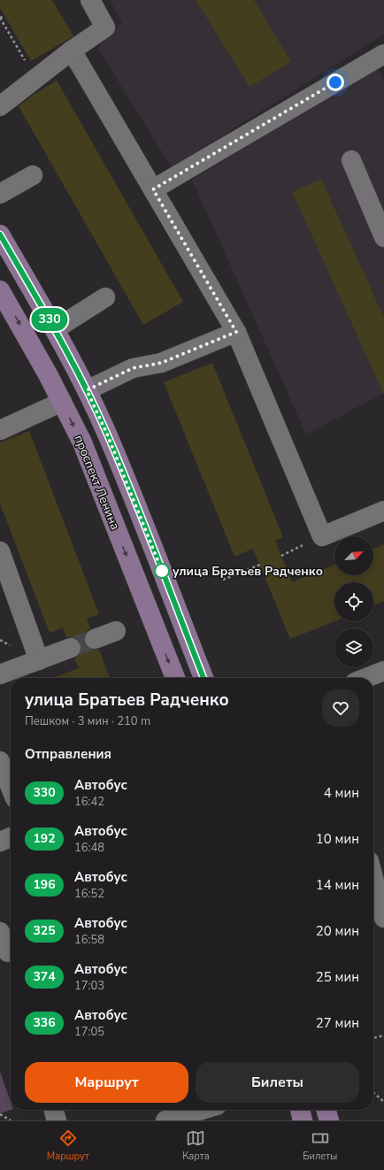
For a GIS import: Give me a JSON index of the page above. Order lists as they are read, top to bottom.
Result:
{
  "streets": {
    "main road": ["проспект Ленина"]
  },
  "places": ["улица Братьев Радченко"],
  "lines": ["bus line 330"],
  "north": "top right",
  "page": {
    "on_map": "330",
    "heading": [
      ["улица Братьев Радченко", "Пешком · 3 мин · 210 m"],
      "Отправления"
    ],
    "list": [
      {
        "mark": "330",
        "name": "Автобус",
        "note": "16:42",
        "value": "4 мин"
      },
      {
        "mark": "192",
        "name": "Автобус",
        "note": "16:48",
        "value": "10 мин"
      },
      {
        "mark": "196",
        "name": "Автобус",
        "note": "16:52",
        "value": "14 мин"
      },
      {
        "mark": "325",
        "name": "Автобус",
        "note": "16:58",
        "value": "20 мин"
      },
      {
        "mark": "374",
        "name": "Автобус",
        "note": "17:03",
        "value": "25 мин"
      },
      {
        "mark": "336",
        "name": "Автобус",
        "note": "17:05",
        "value": "27 мин"
      }
    ],
    "buttons": ["Маршрут", "Билеты"],
    "tabs": ["Маршрут", "Карта", "Билеты"]
  }
}
